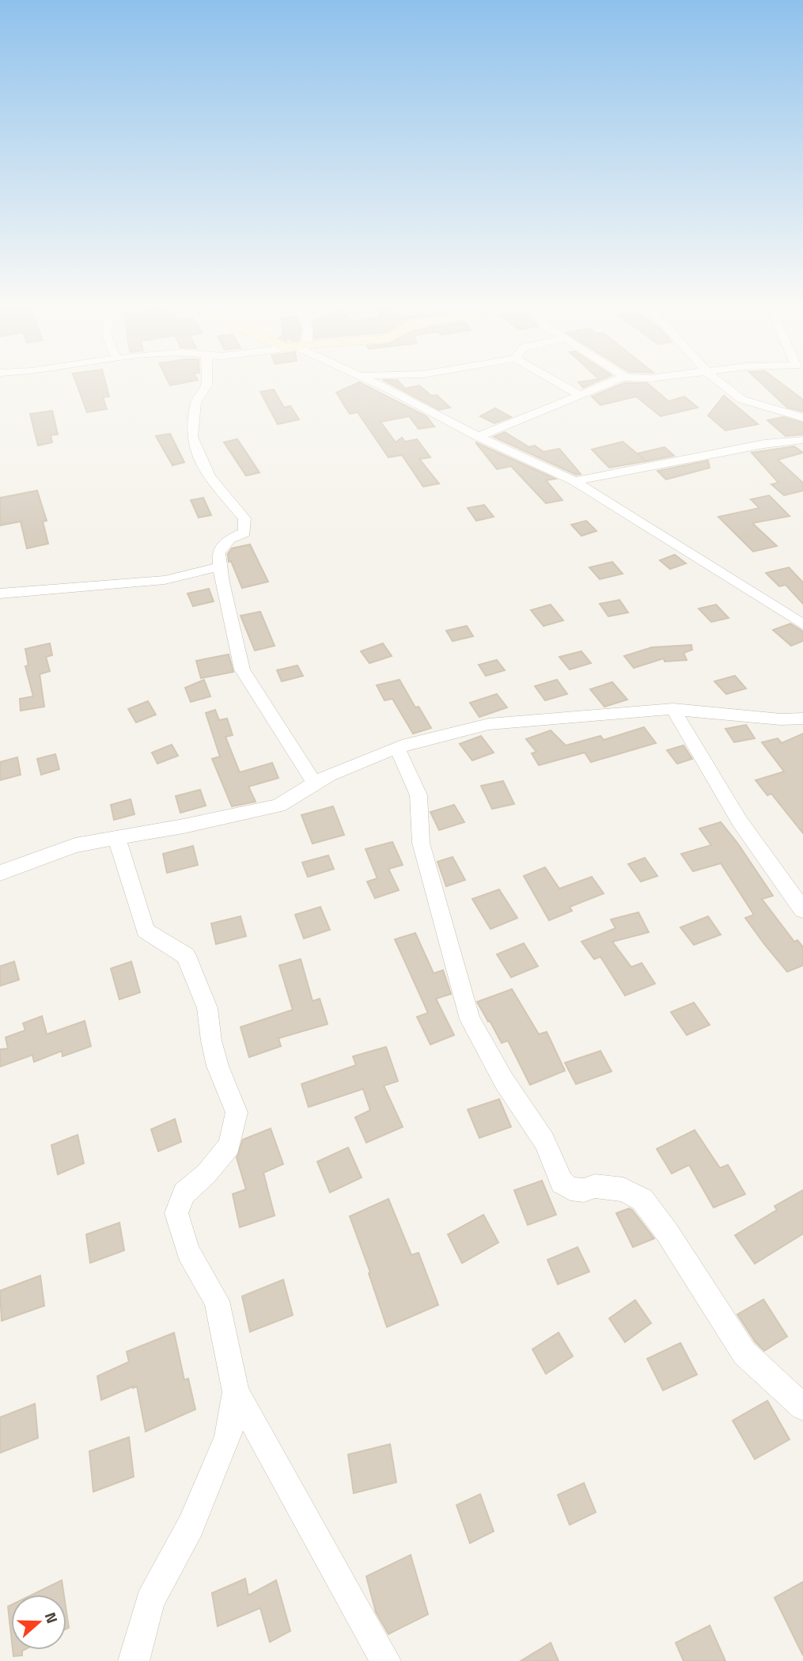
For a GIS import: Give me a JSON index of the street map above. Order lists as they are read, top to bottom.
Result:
{
  "north": "right"
}
